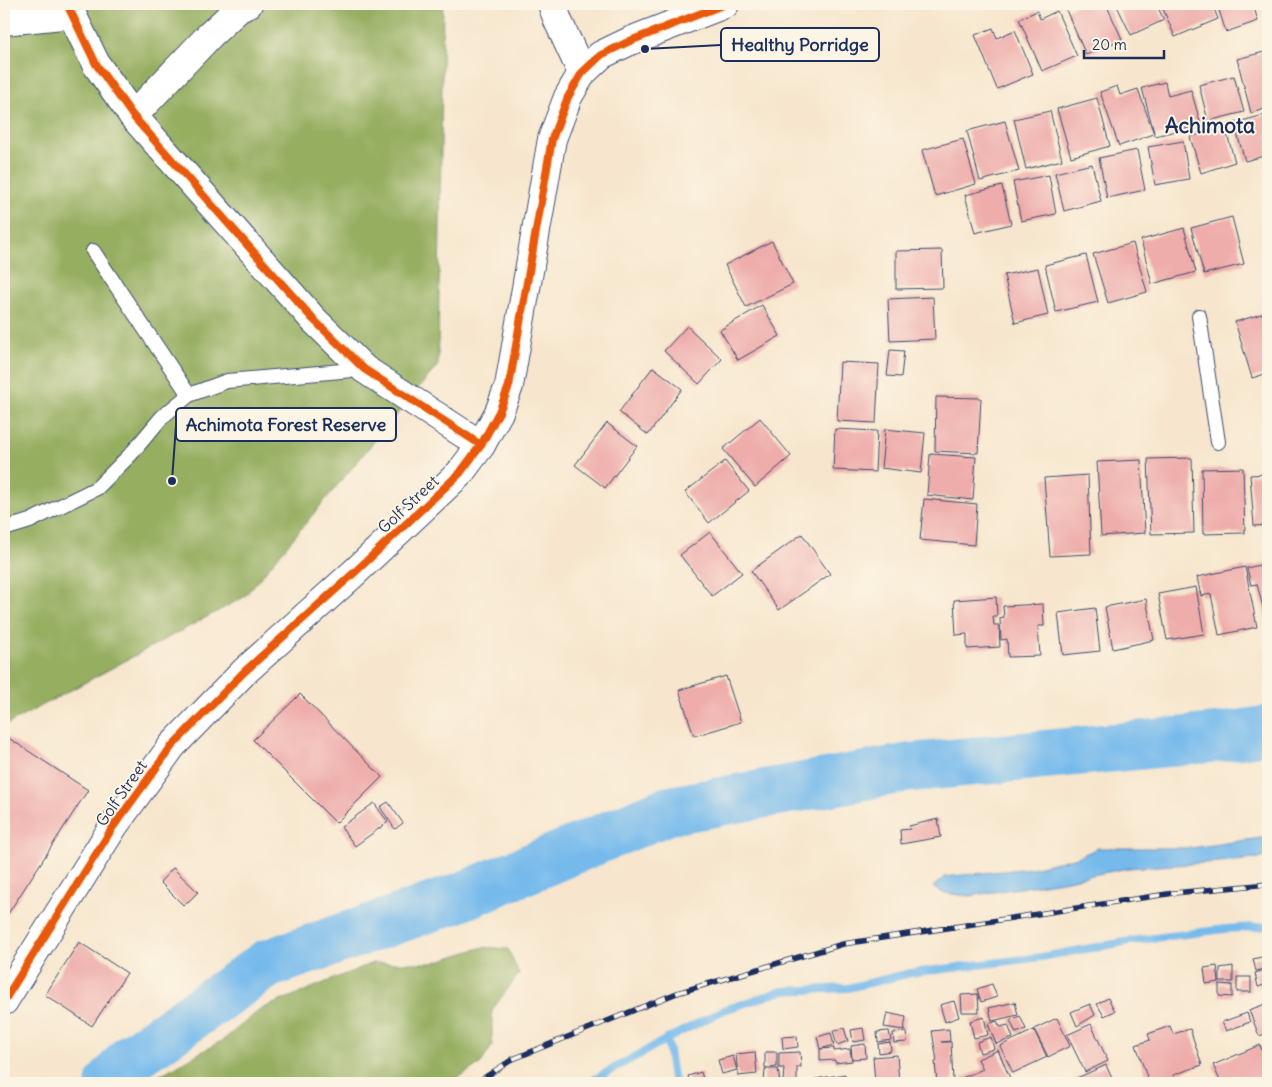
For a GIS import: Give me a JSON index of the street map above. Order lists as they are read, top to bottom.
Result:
{
  "streets": {
    "street": ["Golf Street"]
  },
  "districts": ["Achimota"],
  "places": ["Healthy Porridge", "Achimota Forest Reserve"],
  "scale_bar": "20 m"
}
